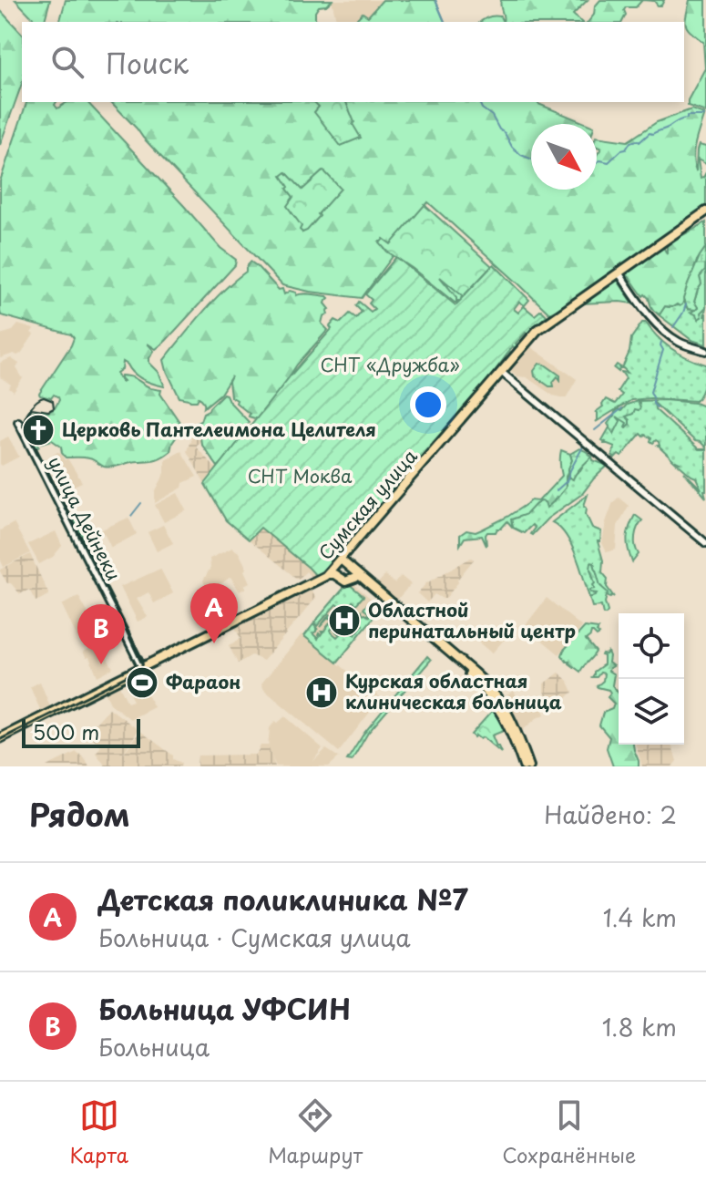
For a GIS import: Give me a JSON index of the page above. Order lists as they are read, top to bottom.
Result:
{
  "streets": {
    "main road": ["Сумская улица", "улица Дейнеки"]
  },
  "crossings": [
    ["Сумская улица", "улица Дейнеки"]
  ],
  "parks": ["СНТ «Дружба»", "СНТ Моква"],
  "places": {
    "church": ["Церковь Пантелеимона Целителя"],
    "hospital": ["Областной перинатальный центр", "Курская областная клиническая больница"],
    "sports": ["Фараон"]
  },
  "scale_bar": "500 m",
  "north": "bottom right",
  "page": {
    "search": "Поиск",
    "pins": ["A", "B"],
    "scale": "500 m",
    "heading": ["Рядом", "Найдено: 2"],
    "list": [
      {
        "mark": "A",
        "name": "Детская поликлиника №7",
        "note": "Больница · Сумская улица",
        "value": "1.4 km"
      },
      {
        "mark": "B",
        "name": "Больница УФСИН",
        "note": "Больница",
        "value": "1.8 km"
      }
    ],
    "nav": ["Карта", "Маршрут", "Сохранённые"]
  }
}
